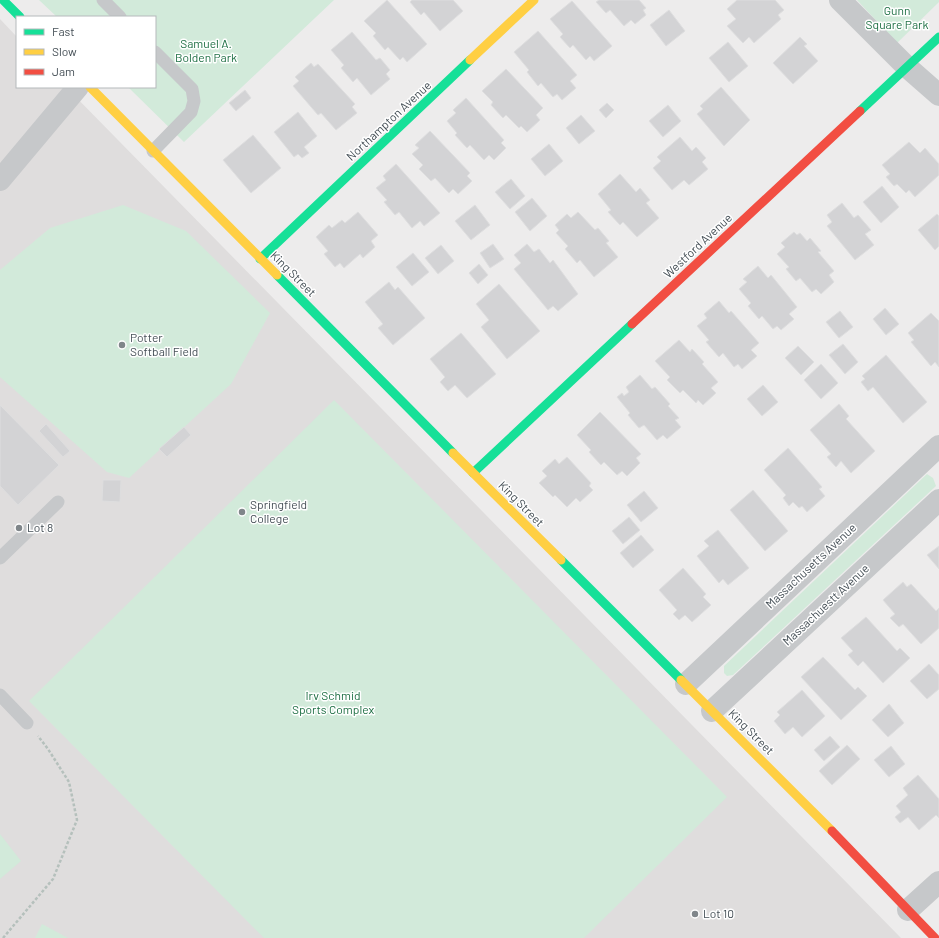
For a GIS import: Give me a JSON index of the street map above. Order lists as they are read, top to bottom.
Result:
{
  "streets": {
    "street": [
      "Northampton Avenue",
      "Westford Avenue",
      "King Street",
      "Massachusetts Avenue",
      "Massachuestt Avenue"
    ]
  },
  "crossings": [
    ["Northampton Avenue", "King Street"],
    ["Westford Avenue", "King Street"],
    ["King Street", "Massachusetts Avenue"],
    ["King Street", "Massachuestt Avenue"]
  ],
  "parks": ["Gunn Square Park", "Samuel A. Bolden Park", "Irv Schmid Sports Complex"],
  "places": [
    "Potter Softball Field",
    "Springfield College",
    "Lot 8",
    "Lot 10"
  ],
  "legend": ["Fast", "Slow", "Jam"]
}
